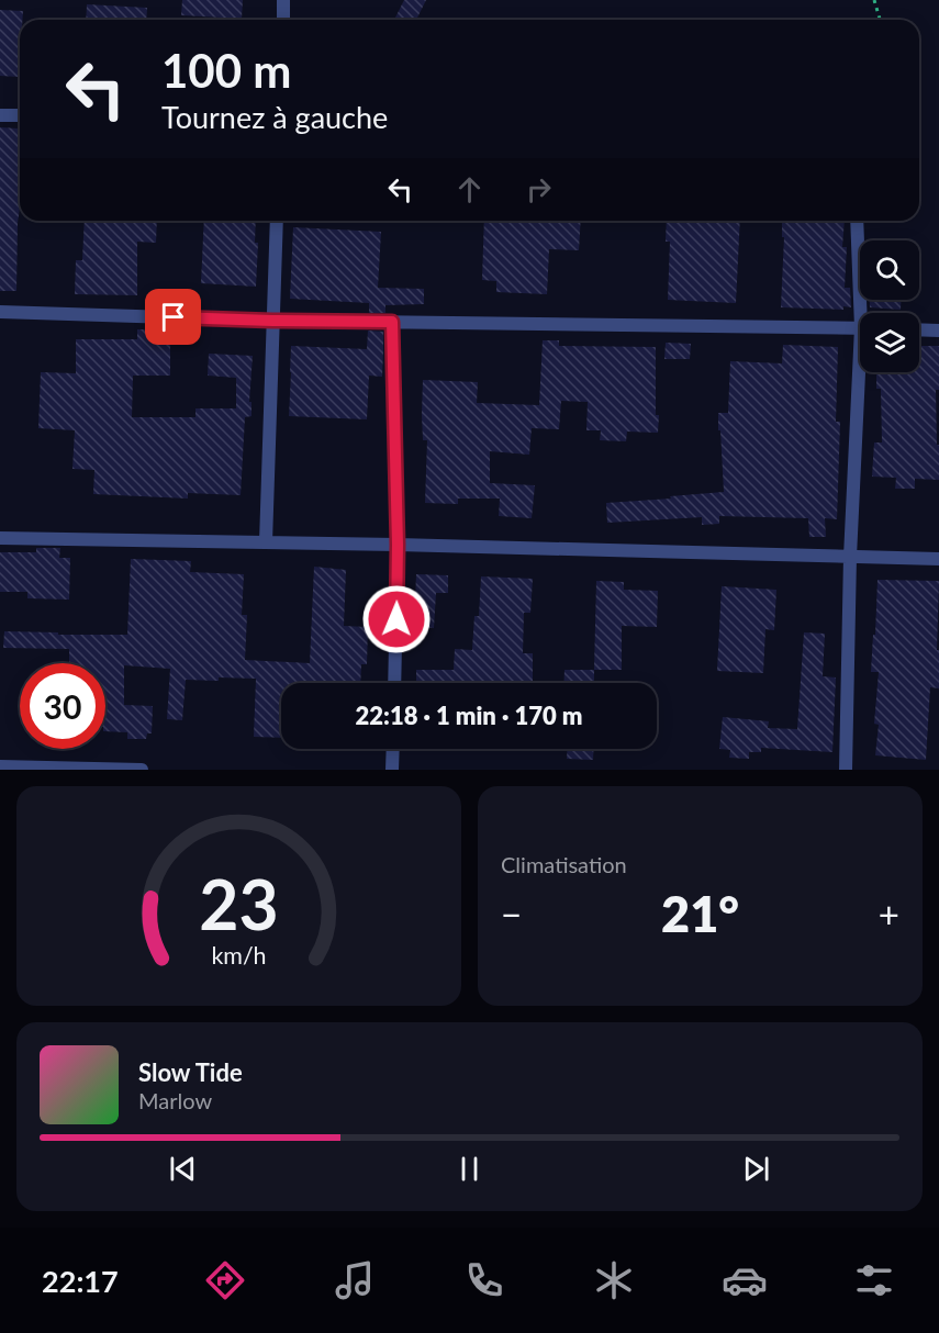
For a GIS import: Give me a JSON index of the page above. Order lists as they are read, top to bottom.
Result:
{
  "page": {
    "turn": ["100 m", "Tournez à gauche"],
    "limit": "30",
    "trip": "22:18 · 1 min · 170 m",
    "tile": "Climatisation",
    "heat": ["−", "21°", "+"],
    "song": ["Slow Tide", "Marlow"],
    "tabs": "22:17",
    "gauge": ["23", "km/h"]
  }
}
